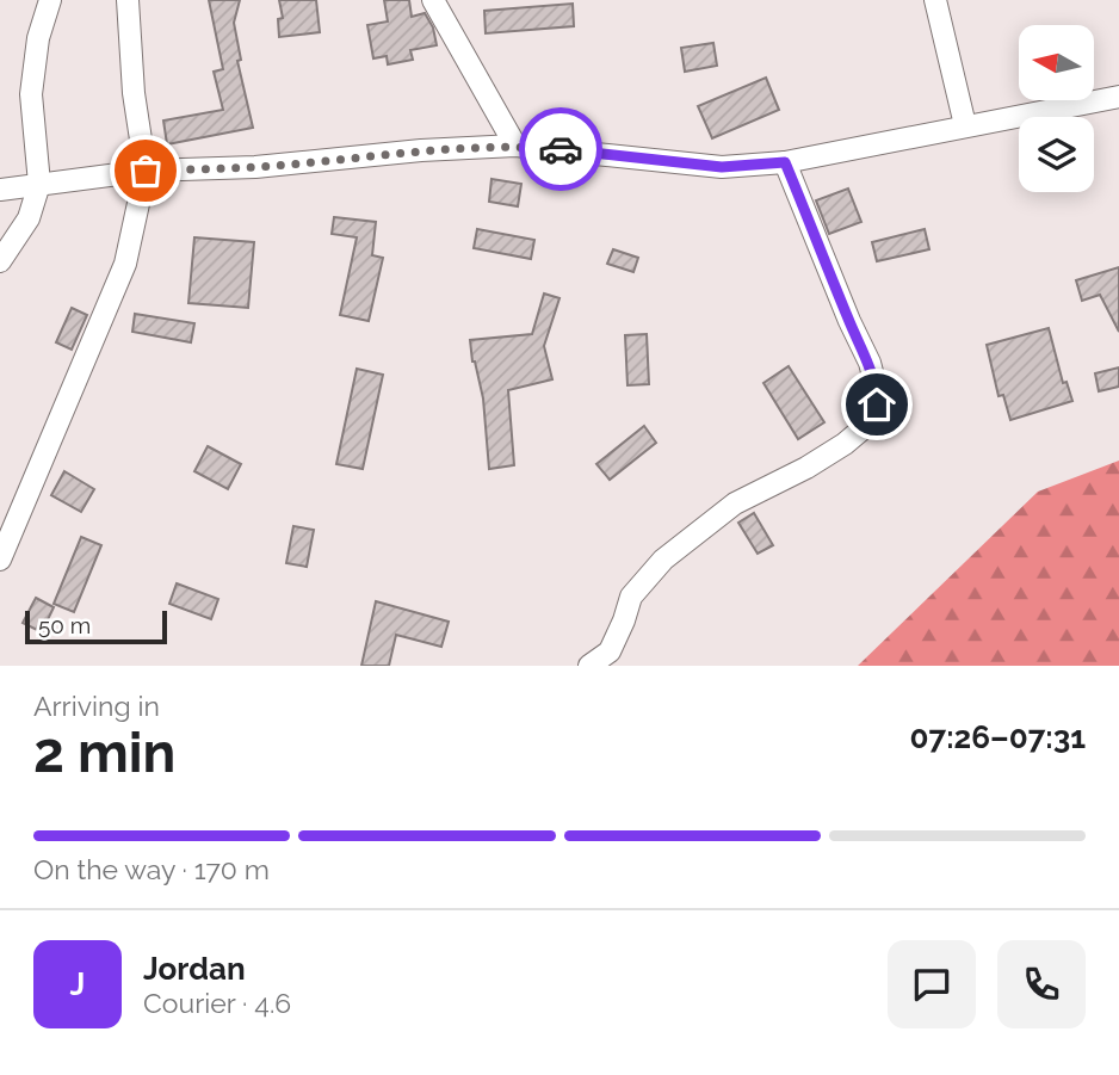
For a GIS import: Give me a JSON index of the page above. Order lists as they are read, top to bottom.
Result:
{
  "scale_bar": "50 m",
  "north": "left",
  "page": {
    "scale": "50 m",
    "heading": ["2 min", "Arriving in", "07:26–07:31"],
    "panel": ["Jordan", "Courier · 4.6"],
    "bar": "On the way · 170 m",
    "round": "J"
  }
}
